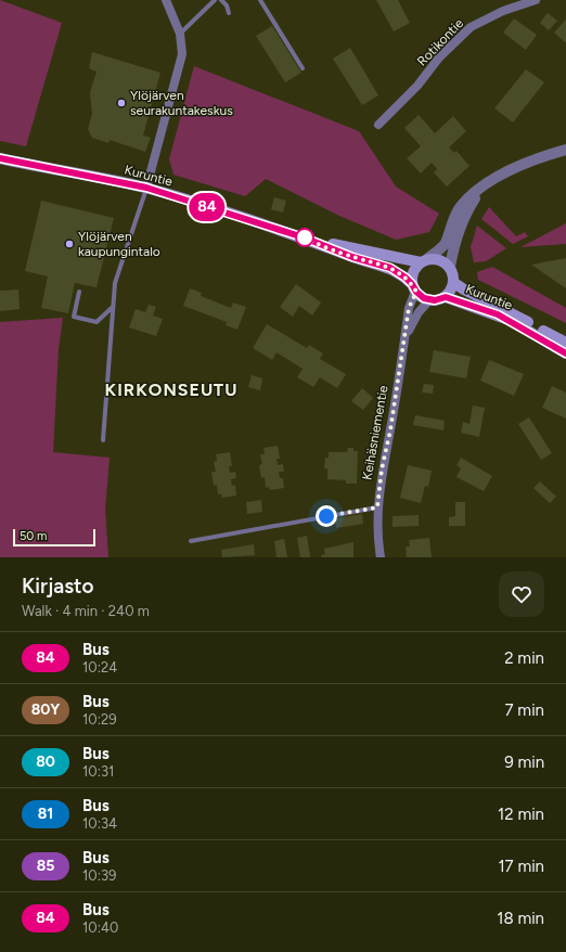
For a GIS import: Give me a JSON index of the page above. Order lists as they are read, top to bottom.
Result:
{
  "streets": {
    "main road": ["Kuruntie"],
    "street": ["Rotikontie", "Keihäsniementie"]
  },
  "crossings": [
    ["Kuruntie", "Keihäsniementie"]
  ],
  "districts": ["KIRKONSEUTU"],
  "places": ["Ylöjärven seurakuntakeskus", "Ylöjärven kaupungintalo"],
  "lines": ["bus line 84"],
  "scale_bar": "50 m",
  "page": {
    "on_map": "84",
    "scale": "50 m",
    "heading": ["Kirjasto", "Walk · 4 min · 240 m"],
    "list": [
      {
        "mark": "84",
        "name": "Bus",
        "note": "10:24",
        "value": "2 min"
      },
      {
        "mark": "80Y",
        "name": "Bus",
        "note": "10:29",
        "value": "7 min"
      },
      {
        "mark": "80",
        "name": "Bus",
        "note": "10:31",
        "value": "9 min"
      },
      {
        "mark": "81",
        "name": "Bus",
        "note": "10:34",
        "value": "12 min"
      },
      {
        "mark": "85",
        "name": "Bus",
        "note": "10:39",
        "value": "17 min"
      },
      {
        "mark": "84",
        "name": "Bus",
        "note": "10:40",
        "value": "18 min"
      }
    ]
  }
}
